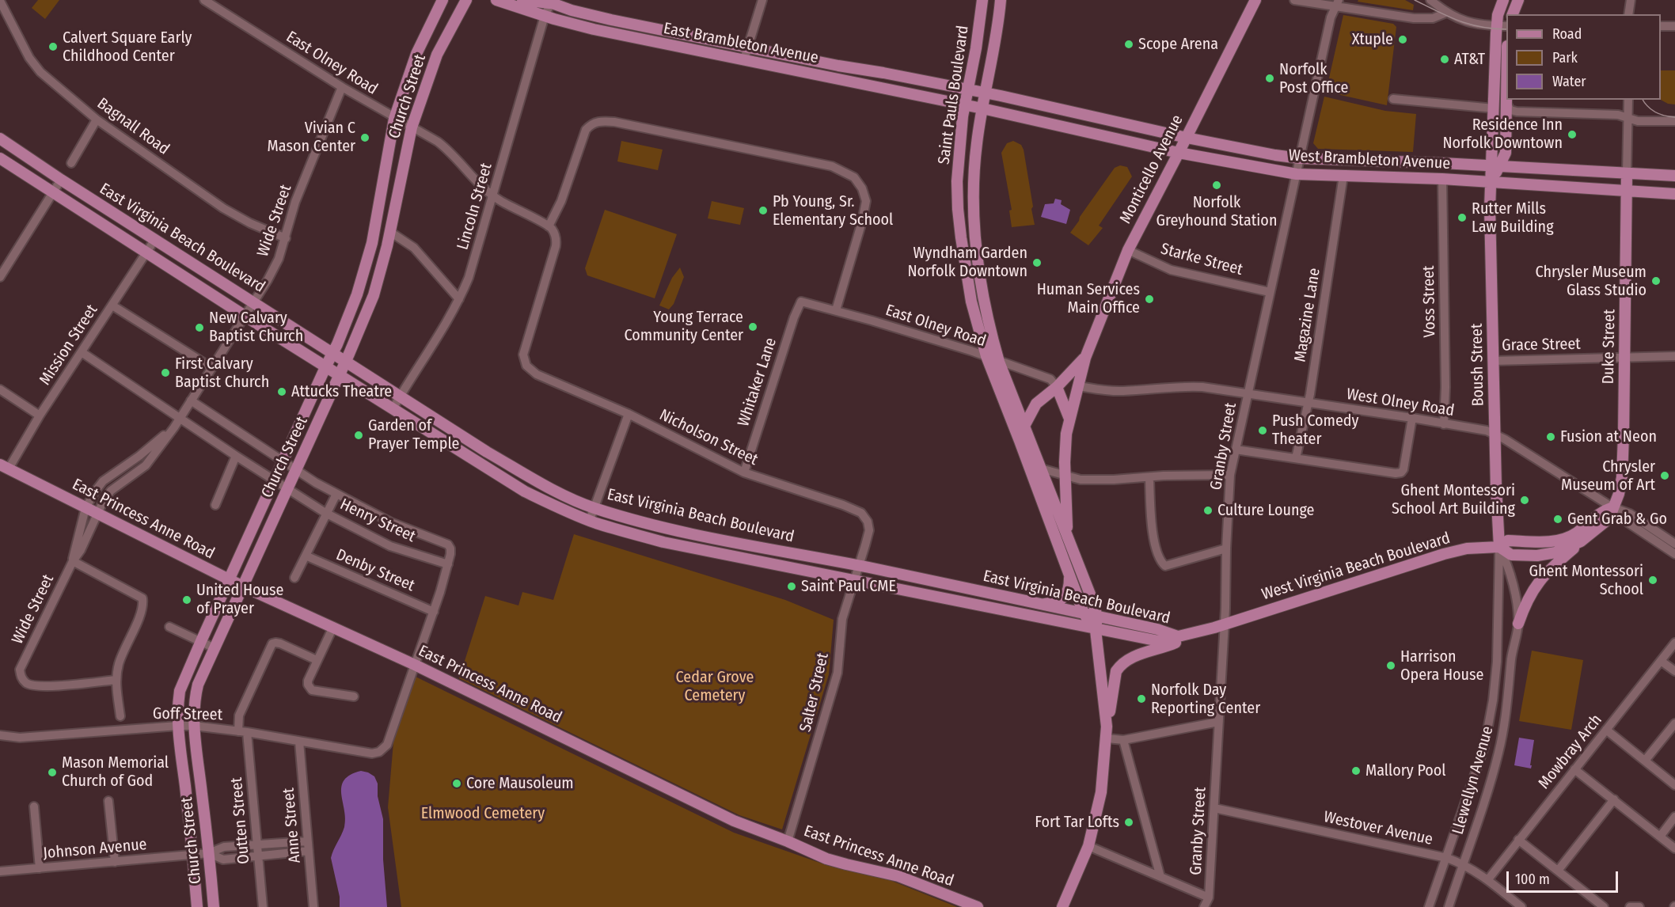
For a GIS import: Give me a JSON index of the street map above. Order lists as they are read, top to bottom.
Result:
{
  "streets": {
    "main road": [
      "East Brambleton Avenue",
      "Saint Pauls Boulevard",
      "Church Street",
      "West Brambleton Avenue",
      "Monticello Avenue",
      "East Virginia Beach Boulevard",
      "Duke Street",
      "Boush Street",
      "East Princess Anne Road",
      "West Virginia Beach Boulevard"
    ],
    "street": [
      "East Olney Road",
      "Bagnall Road",
      "Lincoln Street",
      "Wide Street",
      "Starke Street",
      "Voss Street",
      "Magazine Lane",
      "Mission Street",
      "Grace Street",
      "Whitaker Lane",
      "West Olney Road",
      "Nicholson Street",
      "Granby Street",
      "Henry Street",
      "Denby Street",
      "Salter Street",
      "Goff Street",
      "Mowbray Arch",
      "Llewellyn Avenue",
      "Outten Street",
      "Anne Street",
      "Westover Avenue",
      "Johnson Avenue"
    ]
  },
  "crossings": [
    ["East Brambleton Avenue", "Saint Pauls Boulevard"],
    ["East Brambleton Avenue", "West Brambleton Avenue"],
    ["East Brambleton Avenue", "Lincoln Street"],
    ["East Olney Road", "Saint Pauls Boulevard"],
    ["East Olney Road", "Church Street"],
    ["East Olney Road", "Monticello Avenue"],
    ["East Olney Road", "Lincoln Street"],
    ["East Olney Road", "Wide Street"],
    ["East Olney Road", "Whitaker Lane"],
    ["East Olney Road", "Nicholson Street"],
    ["Saint Pauls Boulevard", "West Brambleton Avenue"],
    ["Saint Pauls Boulevard", "Monticello Avenue"],
    ["Church Street", "East Virginia Beach Boulevard"],
    ["Church Street", "East Princess Anne Road"],
    ["Church Street", "Henry Street"],
    ["Church Street", "Goff Street"],
    ["Church Street", "Johnson Avenue"],
    ["Bagnall Road", "Wide Street"],
    ["West Brambleton Avenue", "Monticello Avenue"],
    ["West Brambleton Avenue", "Voss Street"],
    ["West Brambleton Avenue", "Magazine Lane"],
    ["West Brambleton Avenue", "Duke Street"],
    ["West Brambleton Avenue", "Boush Street"],
    ["West Brambleton Avenue", "Granby Street"],
    ["Monticello Avenue", "East Virginia Beach Boulevard"],
    ["Monticello Avenue", "Starke Street"],
    ["Lincoln Street", "East Virginia Beach Boulevard"],
    ["Wide Street", "East Virginia Beach Boulevard"],
    ["Wide Street", "East Princess Anne Road"],
    ["Wide Street", "Henry Street"],
    ["East Virginia Beach Boulevard", "Mission Street"],
    ["East Virginia Beach Boulevard", "Granby Street"],
    ["East Virginia Beach Boulevard", "West Virginia Beach Boulevard"],
    ["East Virginia Beach Boulevard", "Salter Street"],
    ["Starke Street", "Granby Street"],
    ["Voss Street", "West Olney Road"],
    ["Magazine Lane", "West Olney Road"],
    ["Mission Street", "East Princess Anne Road"],
    ["Mission Street", "Henry Street"],
    ["Grace Street", "Duke Street"],
    ["Grace Street", "Boush Street"],
    ["Duke Street", "West Olney Road"],
    ["Boush Street", "West Olney Road"],
    ["Boush Street", "West Virginia Beach Boulevard"],
    ["Boush Street", "Llewellyn Avenue"],
    ["Whitaker Lane", "Nicholson Street"],
    ["West Olney Road", "Granby Street"],
    ["Nicholson Street", "Salter Street"],
    ["Granby Street", "West Virginia Beach Boulevard"],
    ["Granby Street", "Westover Avenue"],
    ["East Princess Anne Road", "Salter Street"],
    ["East Princess Anne Road", "Goff Street"],
    ["West Virginia Beach Boulevard", "Llewellyn Avenue"],
    ["Goff Street", "Outten Street"],
    ["Goff Street", "Anne Street"],
    ["Mowbray Arch", "Westover Avenue"],
    ["Llewellyn Avenue", "Westover Avenue"]
  ],
  "parks": ["Cedar Grove Cemetery", "Elmwood Cemetery"],
  "places": [
    "Xtuple",
    "Scope Arena",
    "Calvert Square Early Childhood Center",
    "AT&T",
    "Norfolk Post Office",
    "Residence Inn Norfolk Downtown",
    "Vivian C Mason Center",
    "Norfolk Greyhound Station",
    "Pb Young, Sr. Elementary School",
    "Rutter Mills Law Building",
    "Wyndham Garden Norfolk Downtown",
    "Chrysler Museum Glass Studio",
    "Human Services Main Office",
    "Young Terrace Community Center",
    "New Calvary Baptist Church",
    "First Calvary Baptist Church",
    "Attucks Theatre",
    "Push Comedy Theater",
    "Garden of Prayer Temple",
    "Fusion at Neon",
    "Chrysler Museum of Art",
    "Ghent Montessori School Art Building",
    "Culture Lounge",
    "Gent Grab & Go",
    "Ghent Montessori School",
    "Saint Paul CME",
    "United House of Prayer",
    "Harrison Opera House",
    "Norfolk Day Reporting Center",
    "Mallory Pool",
    "Mason Memorial Church of God",
    "Core Mausoleum",
    "Fort Tar Lofts"
  ],
  "legend": ["Road", "Park", "Water"],
  "scale_bar": "100 m"
}
